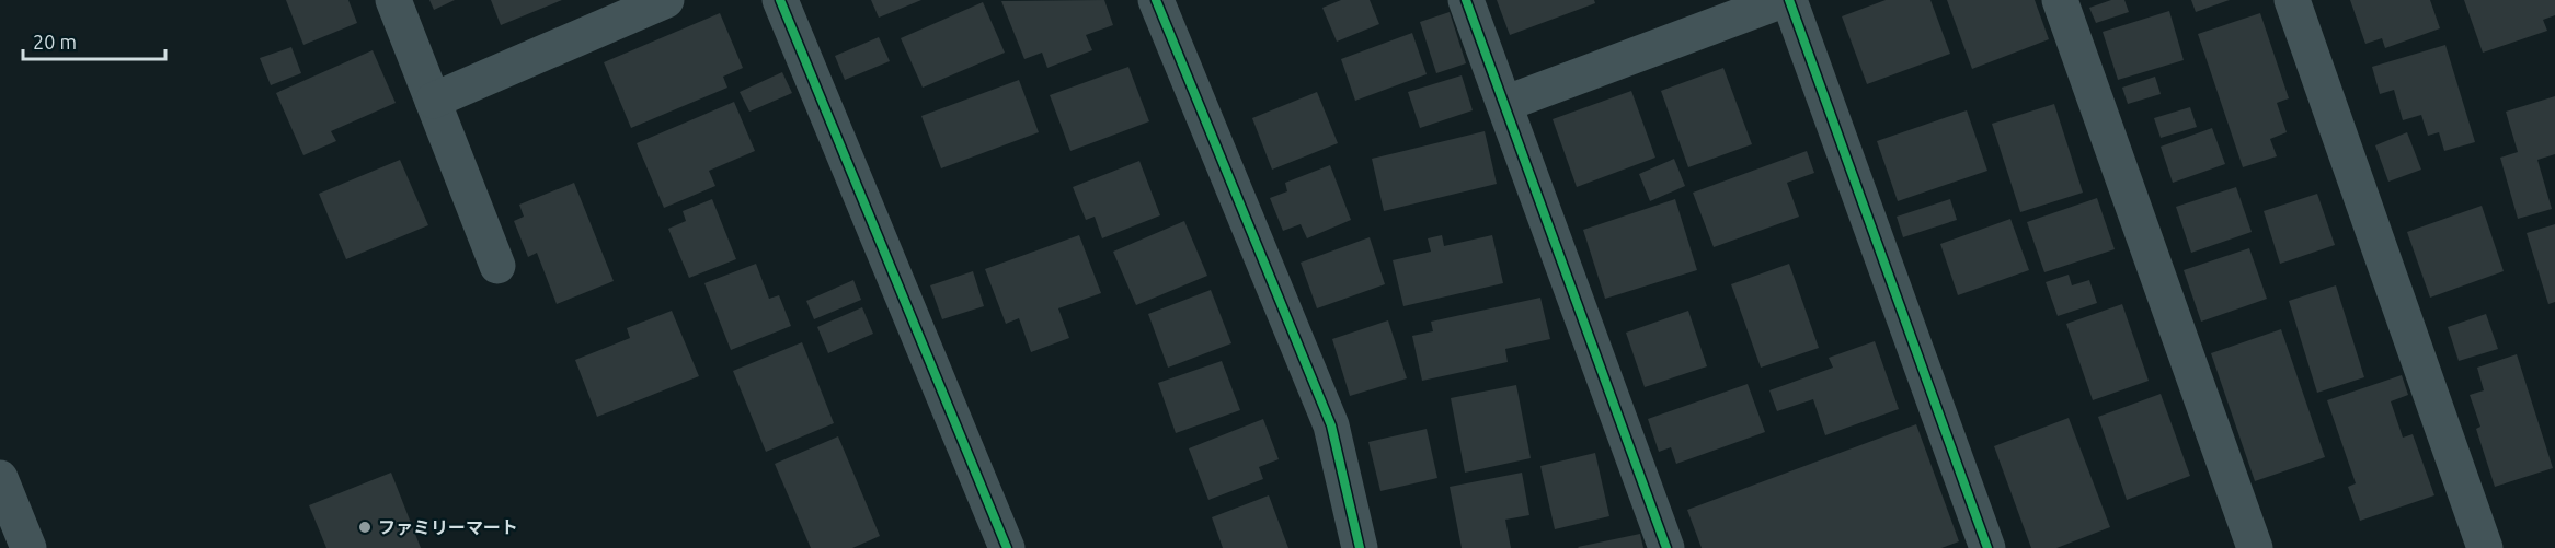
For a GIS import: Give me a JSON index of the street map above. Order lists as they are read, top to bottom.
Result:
{
  "places": ["ファミリーマート"],
  "scale_bar": "20 m"
}
